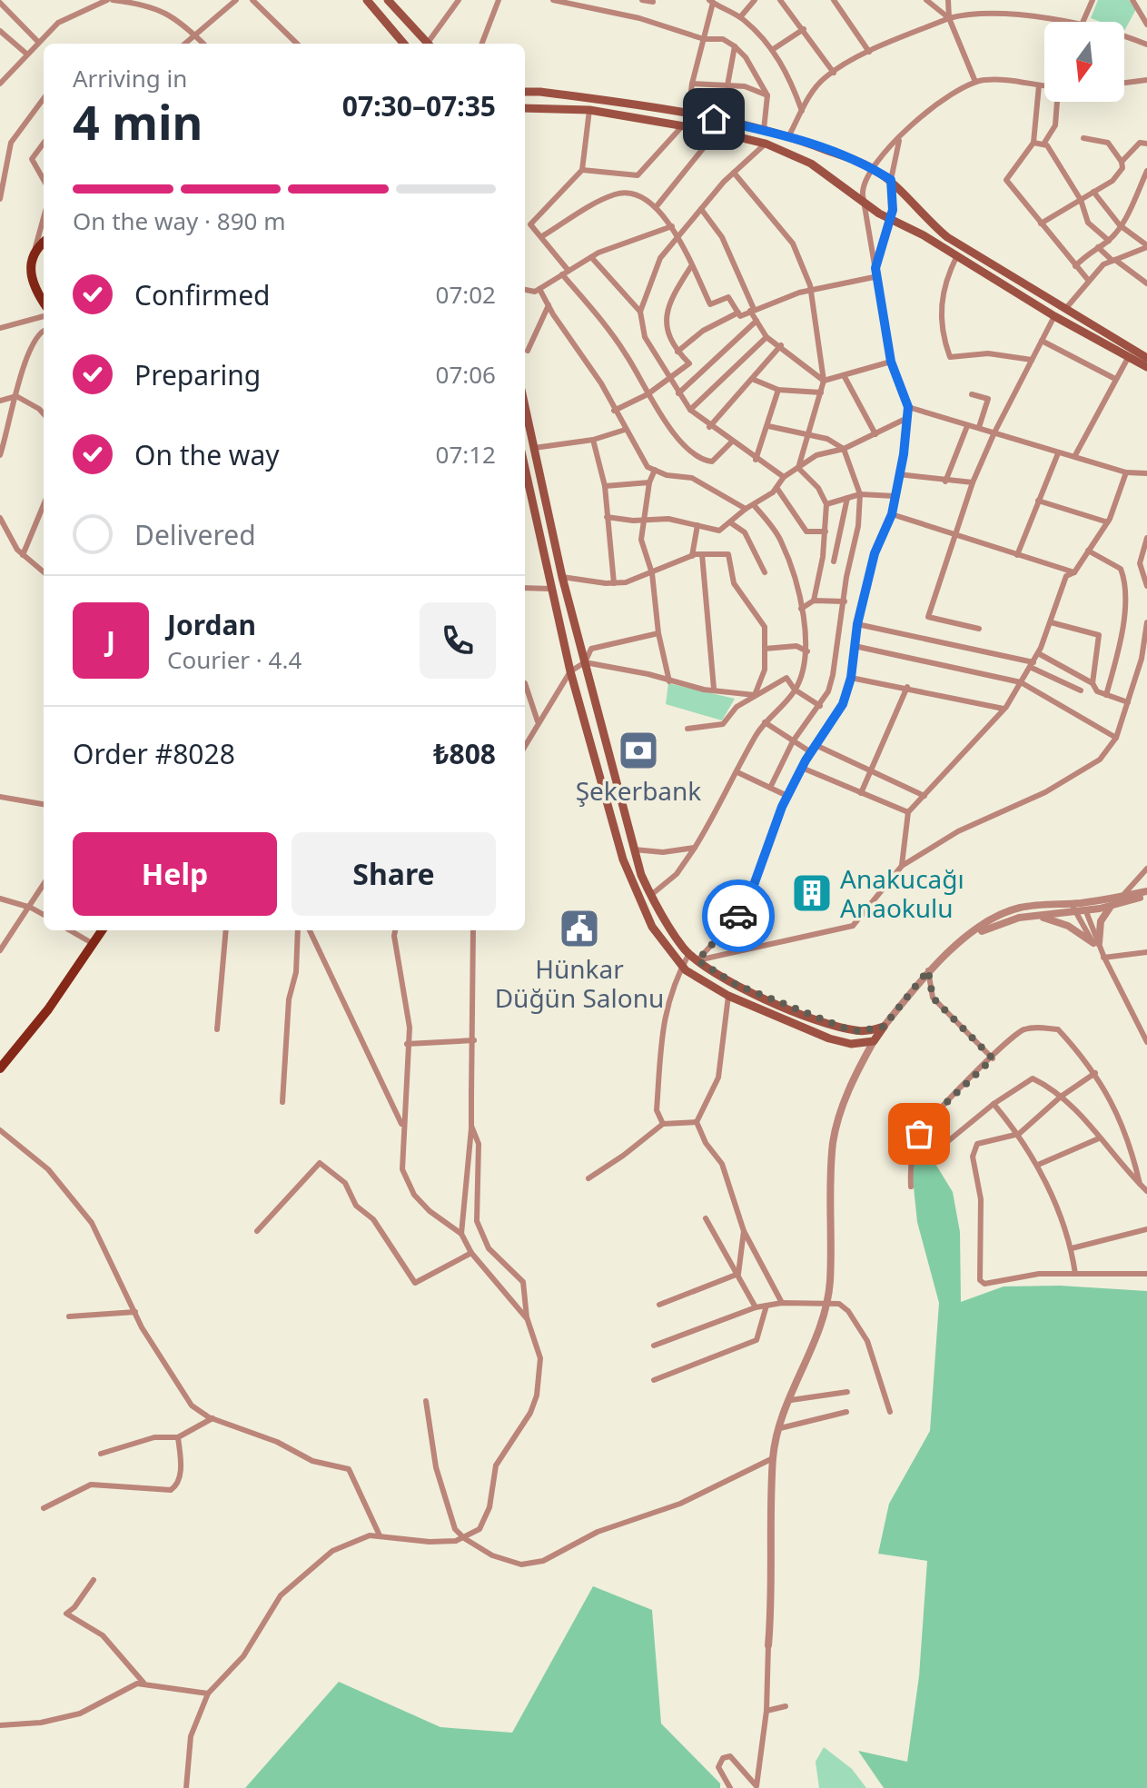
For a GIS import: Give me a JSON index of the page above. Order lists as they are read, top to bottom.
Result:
{
  "places": {
    "bank": ["Şekerbank"],
    "building": ["Anakucağı Anaokulu"],
    "public building": ["Hünkar Düğün Salonu"]
  },
  "north": "bottom",
  "page": {
    "heading": ["4 min", "Arriving in", "07:30–07:35"],
    "panel": [
      "Jordan",
      "Courier · 4.4",
      "Order #8028",
      "₺808"
    ],
    "bar": "On the way · 890 m",
    "list": [
      ["Confirmed", "07:02"],
      ["Preparing", "07:06"],
      ["On the way", "07:12"],
      "Delivered"
    ],
    "round": "J",
    "buttons": ["Help", "Share"]
  }
}
